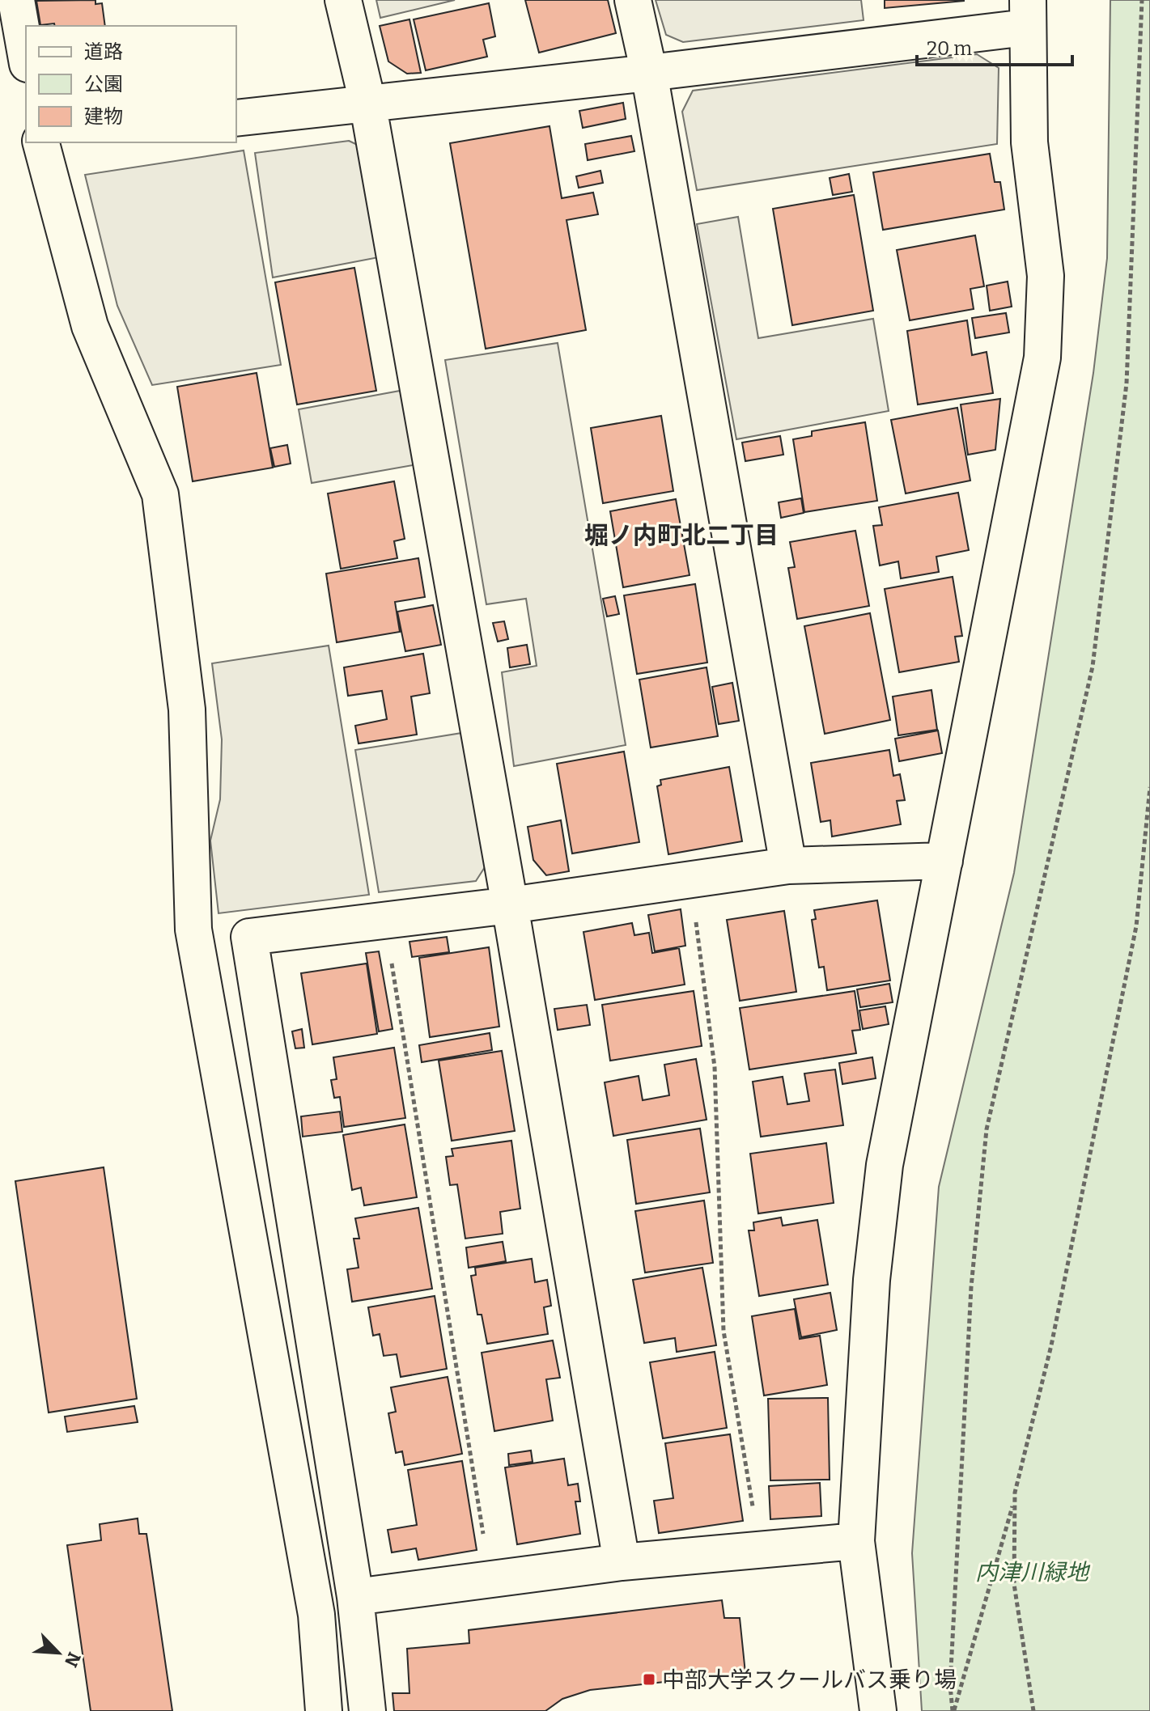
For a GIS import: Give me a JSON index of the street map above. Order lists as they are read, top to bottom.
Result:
{
  "districts": ["堀ノ内町北二丁目"],
  "parks": ["内津川緑地"],
  "places": {
    "transit": ["中部大学スクールバス乗り場"]
  },
  "legend": ["道路", "公園", "建物"],
  "scale_bar": "20 m",
  "north": "bottom right"
}
